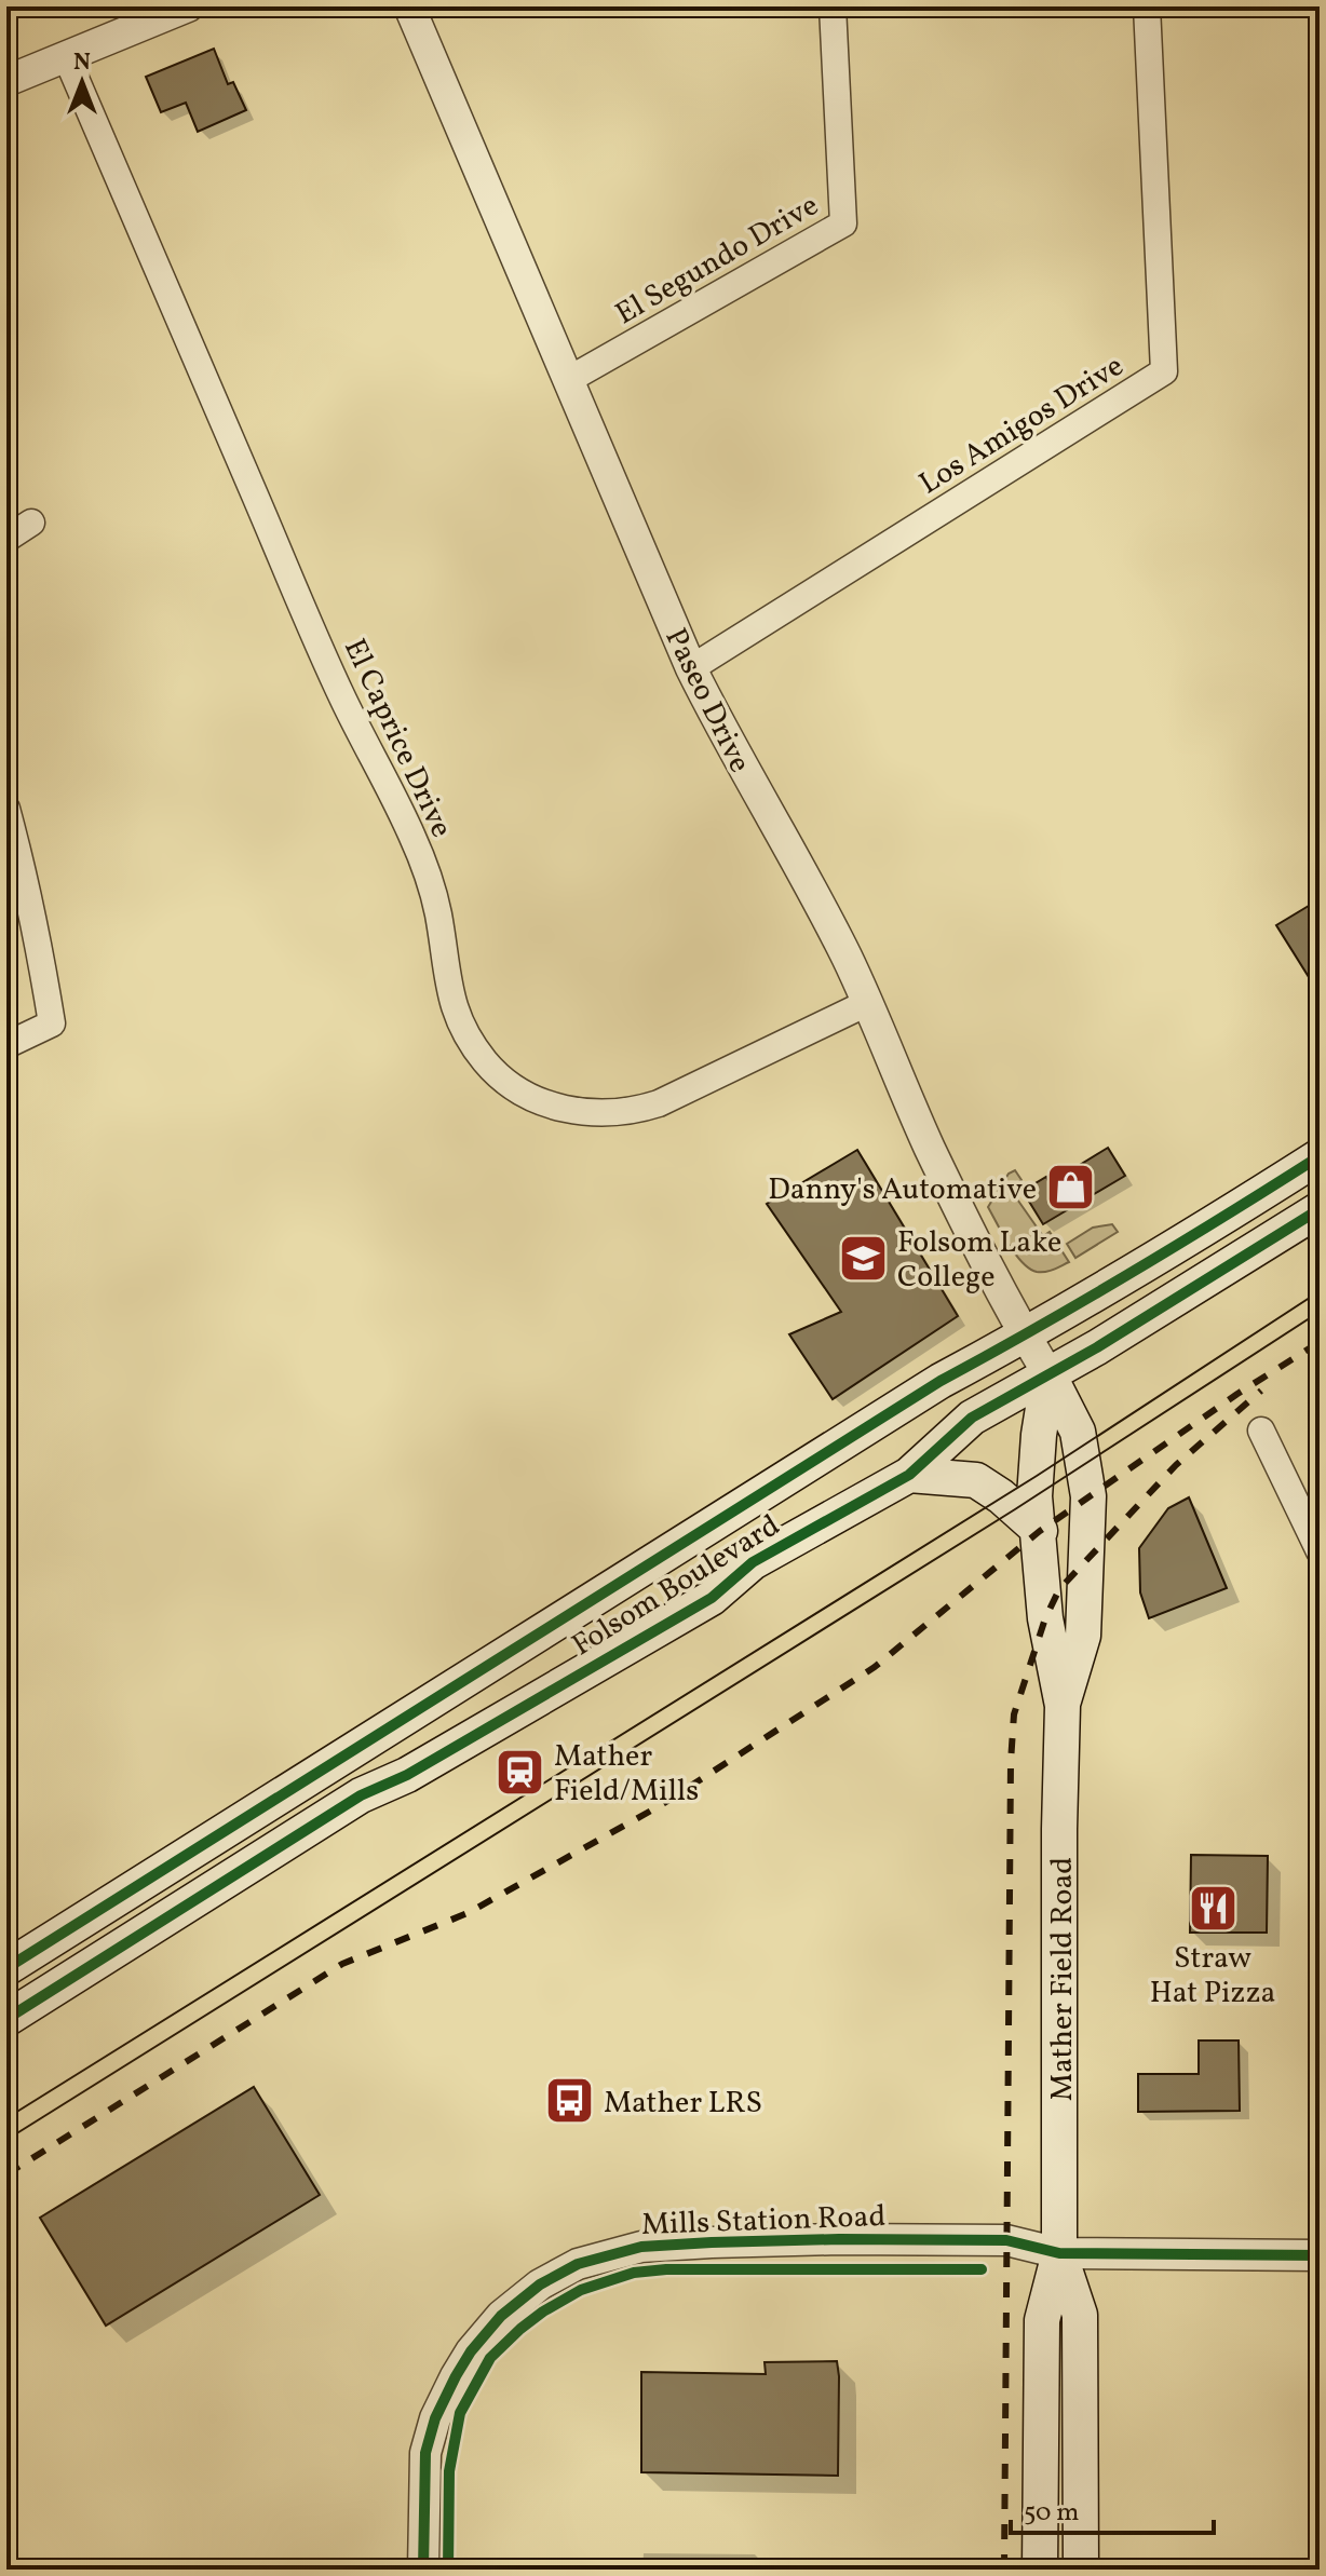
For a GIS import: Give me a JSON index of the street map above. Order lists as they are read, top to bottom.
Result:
{
  "streets": {
    "main road": ["Folsom Boulevard", "Mather Field Road"],
    "street": [
      "El Segundo Drive",
      "Los Amigos Drive",
      "Paseo Drive",
      "El Caprice Drive",
      "Mills Station Road"
    ]
  },
  "crossings": [
    ["El Segundo Drive", "Paseo Drive"],
    ["Los Amigos Drive", "Paseo Drive"],
    ["Paseo Drive", "El Caprice Drive"],
    ["Paseo Drive", "Folsom Boulevard"],
    ["Paseo Drive", "Mather Field Road"],
    ["Folsom Boulevard", "Mather Field Road"],
    ["Mather Field Road", "Mills Station Road"]
  ],
  "places": {
    "shop": ["Danny's Automative"],
    "school or university": ["Folsom Lake College"],
    "station": ["Mather Field/Mills"],
    "restaurant": ["Straw Hat Pizza"],
    "bus stop": ["Mather LRS"]
  },
  "scale_bar": "50 m",
  "north": "top"
}
